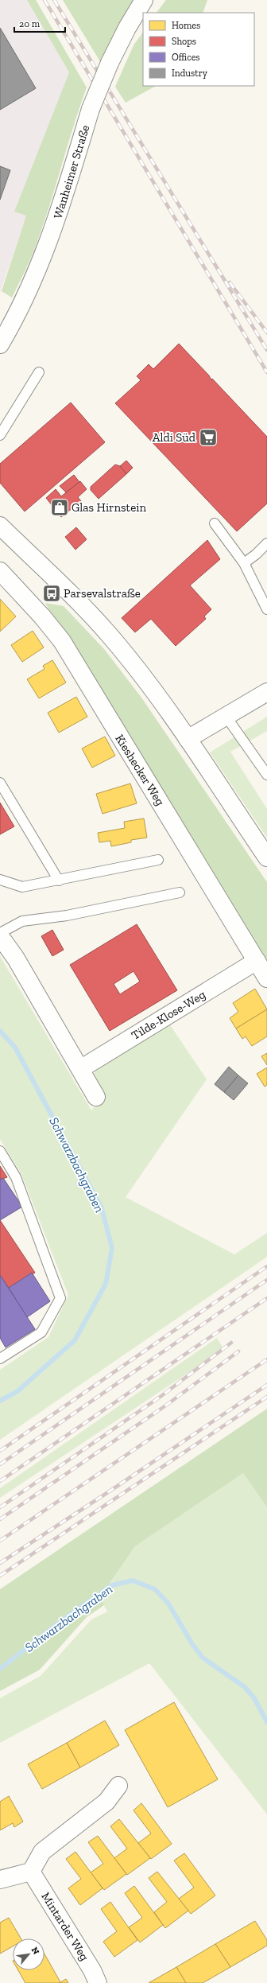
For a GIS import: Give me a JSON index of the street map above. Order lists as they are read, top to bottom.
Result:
{
  "streets": {
    "street": [
      "Wanheimer Straße",
      "Kieshecker Weg",
      "Tilde-Klose-Weg",
      "Mintarder Weg"
    ]
  },
  "crossings": [
    ["Kieshecker Weg", "Tilde-Klose-Weg"]
  ],
  "water": ["Schwarzbachgraben"],
  "places": {
    "supermarket": ["Aldi Süd"],
    "shop": ["Glas Hirnstein"],
    "bus stop": ["Parsevalstraße"]
  },
  "legend": [
    "Homes",
    "Shops",
    "Offices",
    "Industry"
  ],
  "scale_bar": "20 m",
  "north": "top right"
}
